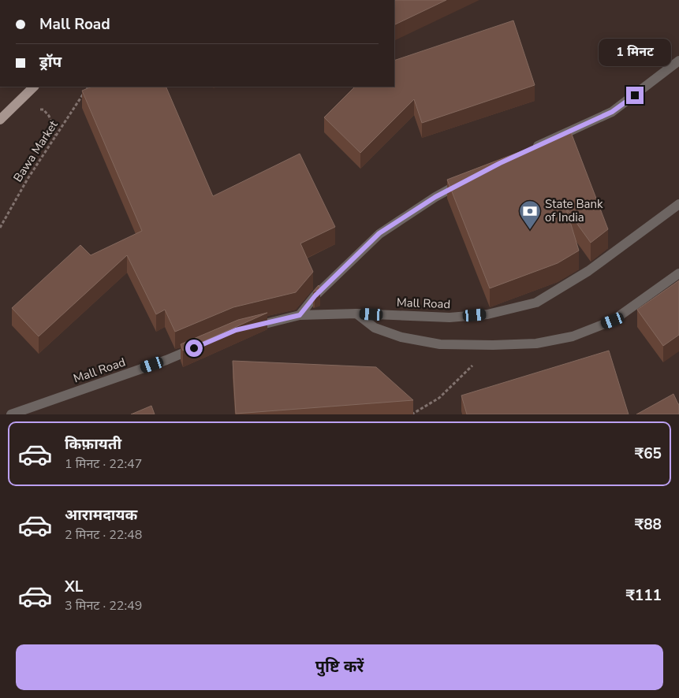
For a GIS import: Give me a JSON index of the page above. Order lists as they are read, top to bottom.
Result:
{
  "streets": {
    "street": ["Mall Road"],
    "path": ["Bawa Market"]
  },
  "places": {
    "bank": ["State Bank of India"]
  },
  "page": {
    "banner": ["Mall Road", "ड्रॉप"],
    "bubble": "1 मिनट",
    "list": [
      {
        "name": "किफ़ायती",
        "note": "1 मिनट · 22:47",
        "value": "₹65"
      },
      {
        "name": "आरामदायक",
        "note": "2 मिनट · 22:48",
        "value": "₹88"
      },
      {
        "name": "XL",
        "note": "3 मिनट · 22:49",
        "value": "₹111"
      }
    ],
    "buttons": "पुष्टि करें"
  }
}
